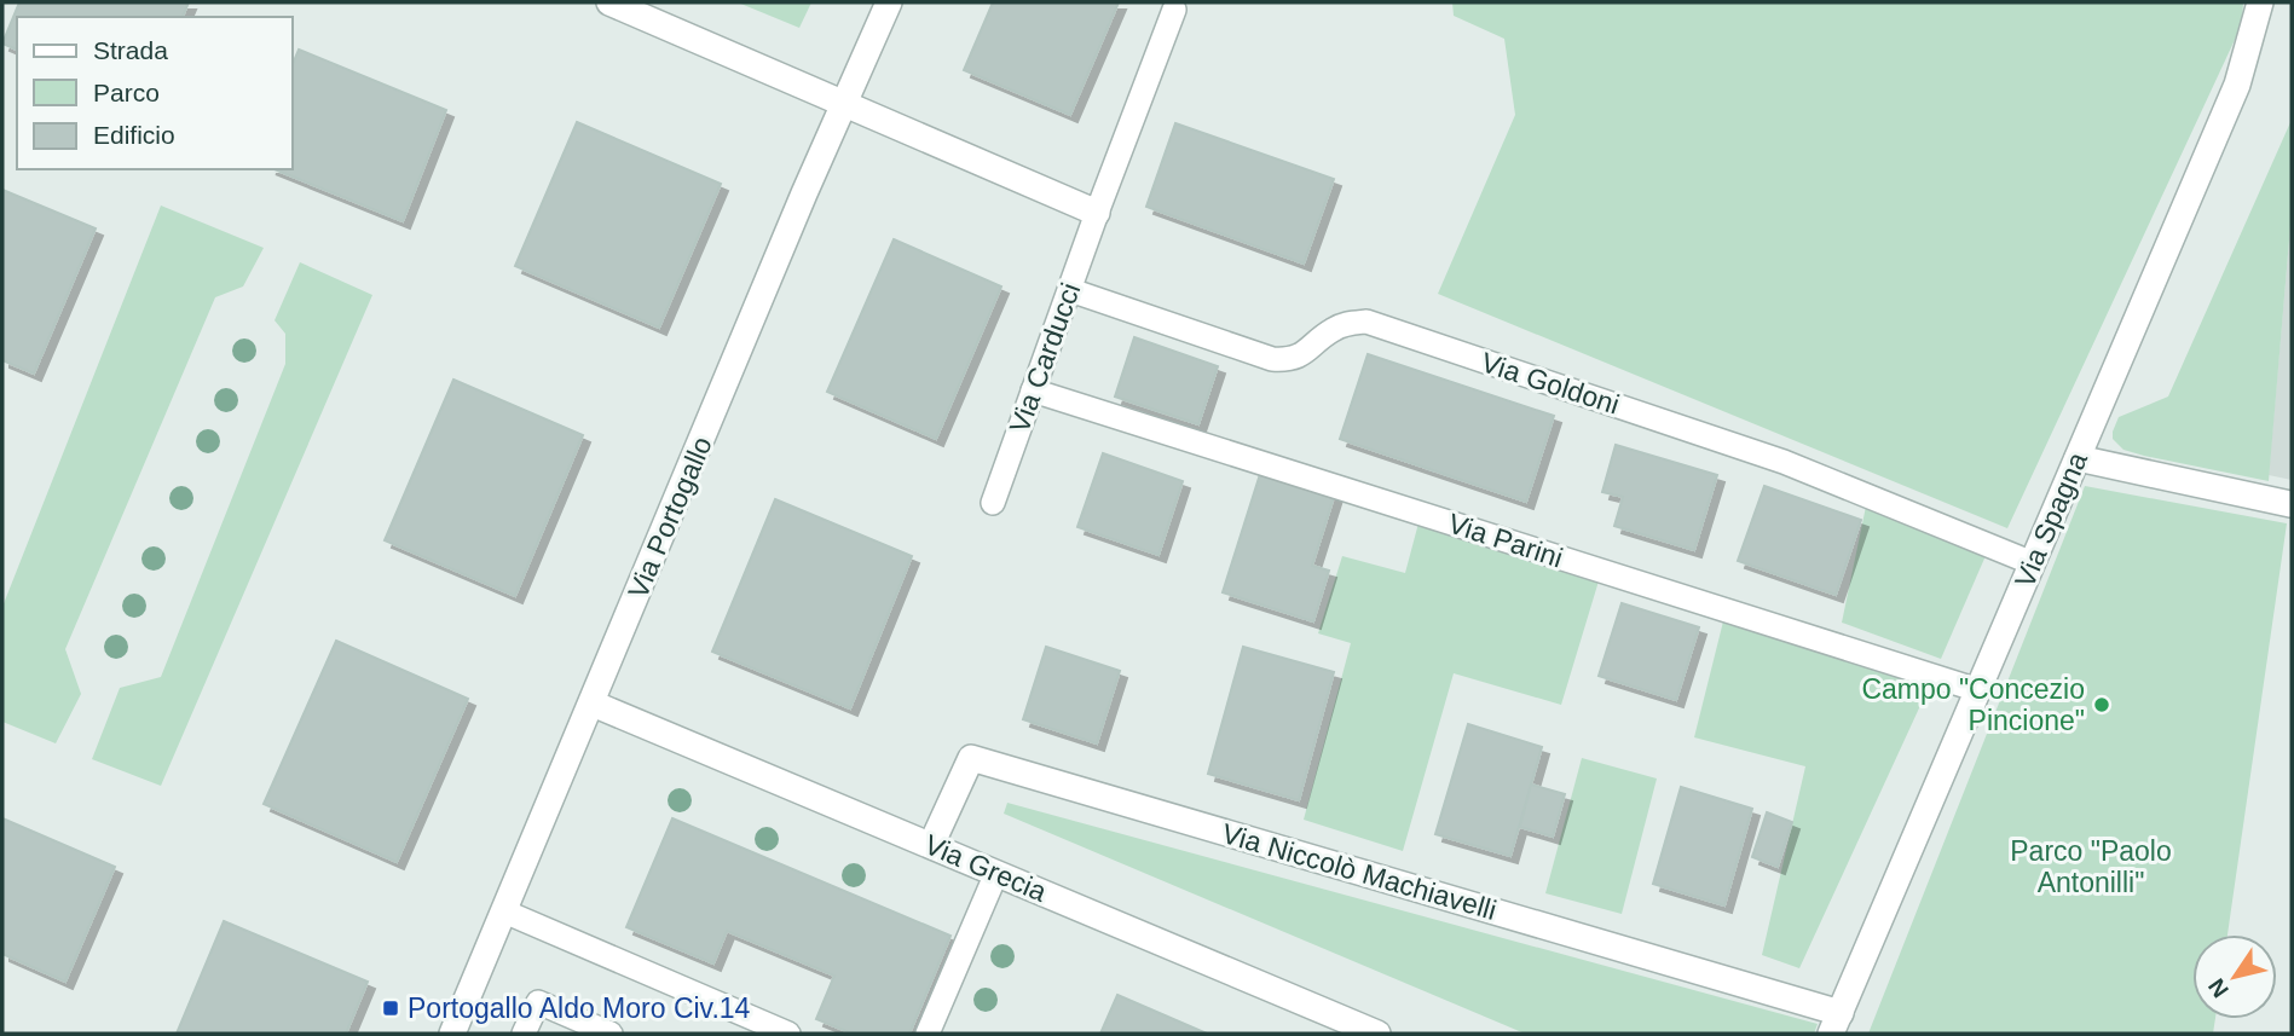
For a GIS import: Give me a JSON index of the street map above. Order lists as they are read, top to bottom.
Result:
{
  "streets": {
    "street": [
      "Via Portogallo",
      "Via Spagna",
      "Via Grecia",
      "Via Niccolò Machiavelli"
    ],
    "lane": ["Via Carducci", "Via Goldoni", "Via Parini"]
  },
  "crossings": [
    ["Via Carducci", "Via Goldoni"],
    ["Via Carducci", "Via Parini"],
    ["Via Goldoni", "Via Spagna"],
    ["Via Portogallo", "Via Grecia"],
    ["Via Spagna", "Via Parini"],
    ["Via Spagna", "Via Niccolò Machiavelli"],
    ["Via Grecia", "Via Niccolò Machiavelli"]
  ],
  "parks": ["Parco \"Paolo Antonilli\""],
  "places": {
    "other": ["Campo \"Concezio Pincione\""],
    "transit": ["Portogallo Aldo Moro Civ.14"]
  },
  "legend": ["Strada", "Parco", "Edificio"],
  "north": "bottom left"
}
